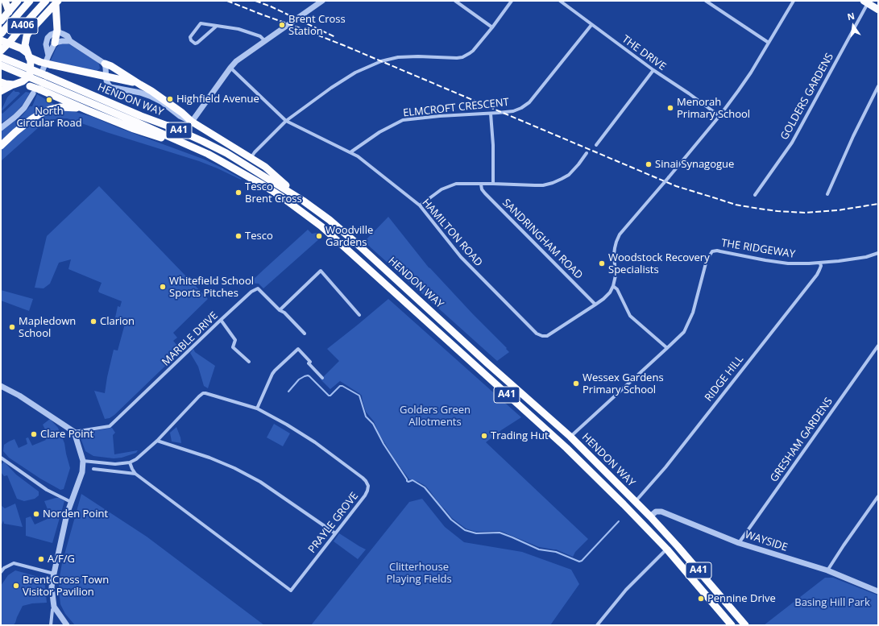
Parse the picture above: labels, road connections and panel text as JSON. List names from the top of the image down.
{
  "streets": {
    "highway": ["A406", "HENDON WAY", "A41"],
    "street": [
      "THE DRIVE",
      "GOLDERS GARDENS",
      "ELMCROFT CRESCENT",
      "HAMILTON ROAD",
      "SANDRINGHAM ROAD",
      "THE RIDGEWAY",
      "MARBLE DRIVE",
      "RIDGE HILL",
      "GRESHAM GARDENS",
      "PRAYLE GROVE",
      "WAYSIDE"
    ]
  },
  "crossings": [
    ["A406", "A41"],
    ["THE DRIVE", "ELMCROFT CRESCENT"],
    ["HENDON WAY", "A41"],
    ["HENDON WAY", "RIDGE HILL"],
    ["HENDON WAY", "WAYSIDE"],
    ["ELMCROFT CRESCENT", "HAMILTON ROAD"],
    ["HAMILTON ROAD", "SANDRINGHAM ROAD"],
    ["THE RIDGEWAY", "RIDGE HILL"],
    ["GRESHAM GARDENS", "WAYSIDE"]
  ],
  "parks": ["Golders Green Allotments", "Clitterhouse Playing Fields", "Basing Hill Park"],
  "places": [
    "Brent Cross Station",
    "Highfield Avenue",
    "North Circular Road",
    "Menorah Primary School",
    "Sinai Synagogue",
    "Tesco Brent Cross",
    "Tesco",
    "Woodville Gardens",
    "Woodstock Recovery Specialists",
    "Whitefield School Sports Pitches",
    "Clarion",
    "Mapledown School",
    "Wessex Gardens Primary School",
    "Clare Point",
    "Trading Hut",
    "Norden Point",
    "A/F/G",
    "Brent Cross Town Visitor Pavilion",
    "Pennine Drive"
  ],
  "north": "top"
}
